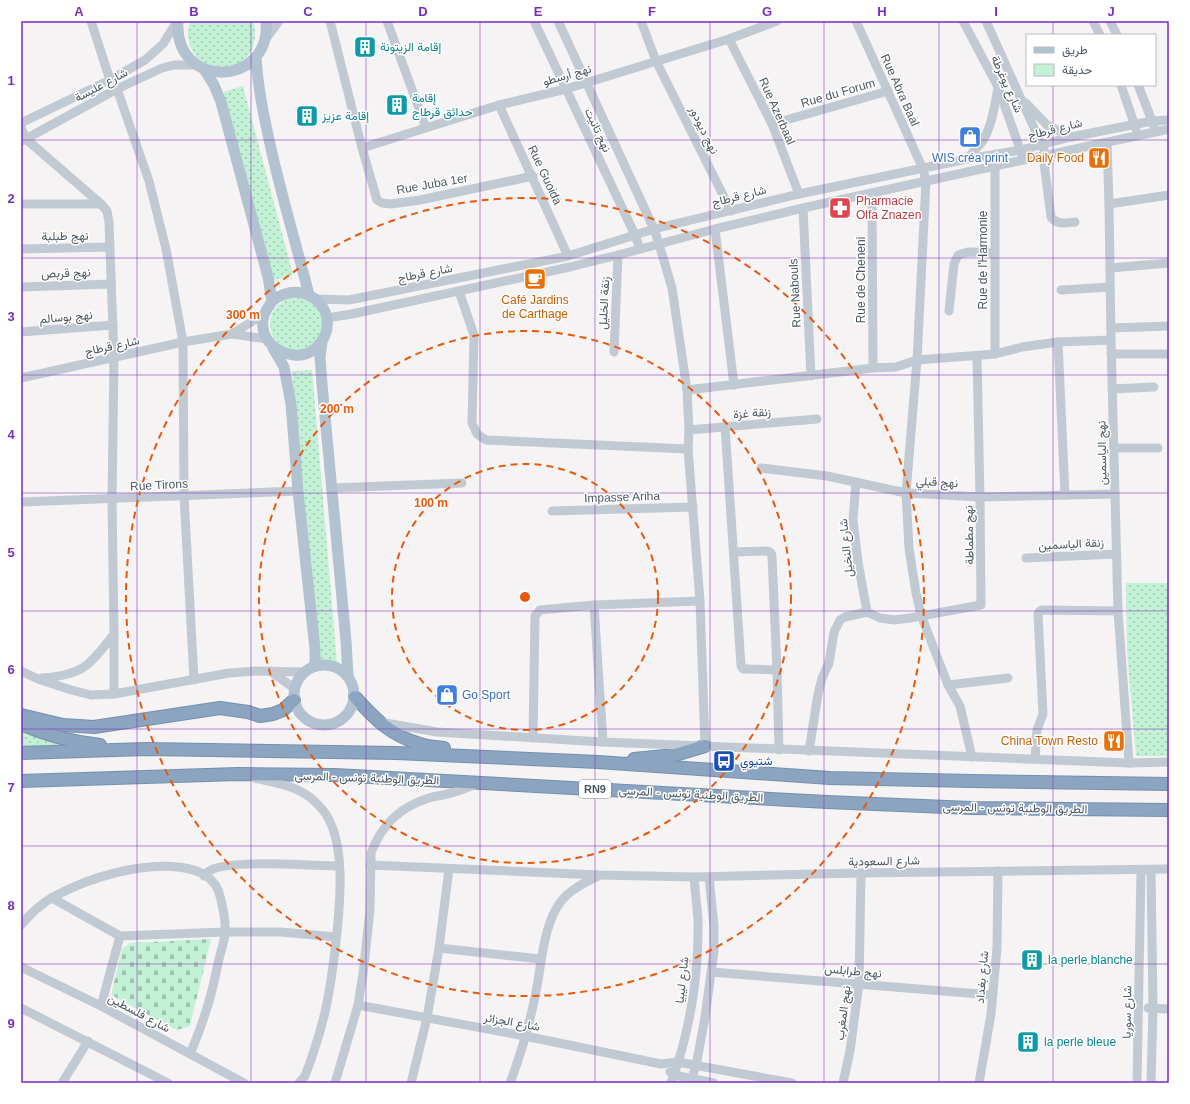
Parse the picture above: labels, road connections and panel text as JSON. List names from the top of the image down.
{
  "streets": {
    "highway": ["الطريق الوطنية تونس - المرسى", "RN9"],
    "street": [
      "نهج أرسطو",
      "شارع يوغرطة",
      "شارع عليسة",
      "Rue Abra Baal",
      "Rue du Forum",
      "Rue Azerbaal",
      "شارع قرطاج",
      "نهج تانيت",
      "نهج ديودور",
      "Rue Guoida",
      "Rue Juba 1er",
      "نهج طبلبة",
      "Rue de l'Harmonie",
      "نهج قربص",
      "Rue de Cheneni",
      "Rue Nabouls",
      "زنقة الخليل",
      "نهج بوسالم",
      "زنقة غزة",
      "نهج الياسمين",
      "نهج قبلي",
      "Rue Tirons",
      "Impasse Ariha",
      "نهج مطماطة",
      "زنقة الياسمين",
      "شارع النخيل",
      "شارع السعودية",
      "نهج طرابلس",
      "شارع بغداد",
      "شارع ليبيا",
      "شارع سوريا",
      "شارع فلسطين",
      "نهج المغرب",
      "شارع الجزائر"
    ]
  },
  "crossings": [
    ["نهج أرسطو", "Rue Azerbaal"],
    ["نهج أرسطو", "نهج تانيت"],
    ["نهج أرسطو", "نهج ديودور"],
    ["نهج أرسطو", "Rue Guoida"],
    ["نهج أرسطو", "Rue Juba 1er"],
    ["شارع يوغرطة", "شارع قرطاج"],
    ["Rue Abra Baal", "Rue du Forum"],
    ["Rue Abra Baal", "شارع قرطاج"],
    ["Rue du Forum", "Rue Azerbaal"],
    ["Rue Azerbaal", "شارع قرطاج"],
    ["شارع قرطاج", "نهج تانيت"],
    ["شارع قرطاج", "نهج ديودور"],
    ["شارع قرطاج", "Rue Guoida"],
    ["شارع قرطاج", "Rue de l'Harmonie"],
    ["شارع قرطاج", "Rue de Cheneni"],
    ["شارع قرطاج", "Rue Nabouls"],
    ["شارع قرطاج", "زنقة الخليل"],
    ["شارع قرطاج", "نهج الياسمين"],
    ["Rue Guoida", "Rue Juba 1er"],
    ["نهج الياسمين", "نهج قبلي"],
    ["نهج الياسمين", "زنقة الياسمين"],
    ["نهج قبلي", "نهج مطماطة"],
    ["نهج قبلي", "شارع النخيل"],
    ["شارع السعودية", "شارع بغداد"],
    ["شارع السعودية", "شارع ليبيا"],
    ["شارع السعودية", "شارع سوريا"],
    ["شارع السعودية", "نهج المغرب"],
    ["نهج طرابلس", "شارع بغداد"],
    ["نهج طرابلس", "نهج المغرب"],
    ["شارع ليبيا", "شارع الجزائر"]
  ],
  "places": {
    "building": [
      "إقامة الزيتونة",
      "إقامة حدائق قرطاج",
      "إقامة عزيز",
      "la perle blanche",
      "la perle bleue"
    ],
    "shop": ["WIS créa print", "Go Sport"],
    "restaurant": ["Daily Food", "China Town Resto"],
    "pharmacy": ["Pharmacie Olfa Znazen"],
    "cafe": ["Café Jardins de Carthage"],
    "bus stop": ["شتيوي"]
  },
  "legend": ["طريق", "حديقة"],
  "grid": {
    "columns": [
      "A",
      "B",
      "C",
      "D",
      "E",
      "F",
      "G",
      "H",
      "I",
      "J"
    ],
    "rows": [
      "1",
      "2",
      "3",
      "4",
      "5",
      "6",
      "7",
      "8",
      "9"
    ]
  },
  "rings": ["300 m", "200 m", "100 m"]
}
